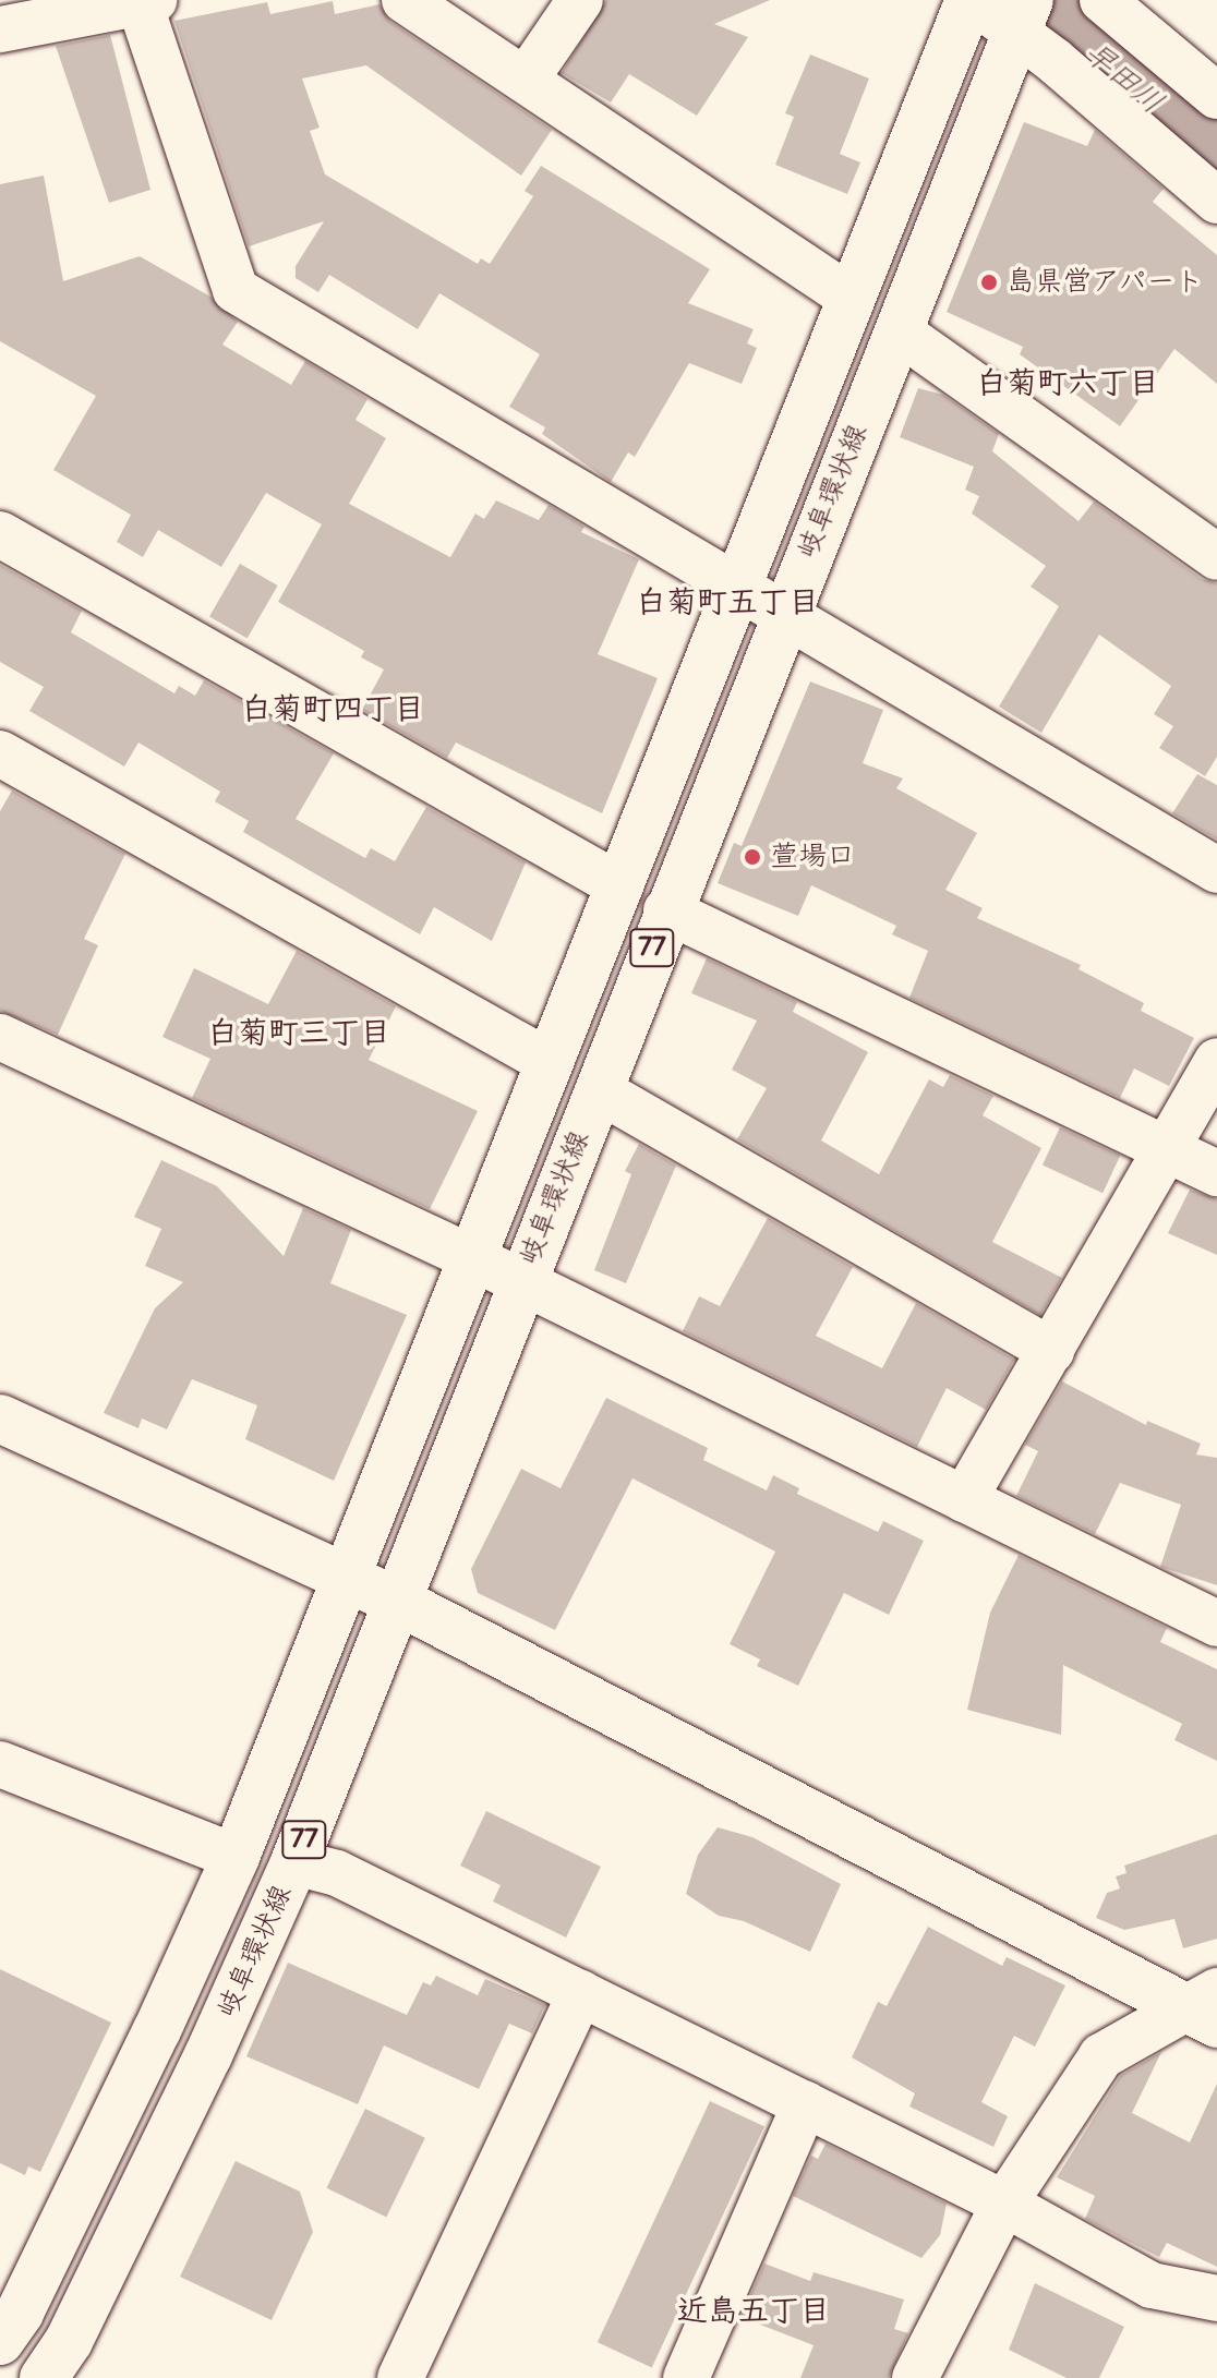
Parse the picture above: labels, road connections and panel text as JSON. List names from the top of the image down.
{
  "streets": {
    "main road": ["岐阜環状線", "77"]
  },
  "districts": [
    "白菊町六丁目",
    "白菊町五丁目",
    "白菊町四丁目",
    "白菊町三丁目",
    "近島五丁目"
  ],
  "water": ["早田川"],
  "places": ["島県営アパート", "萱場口"]
}
